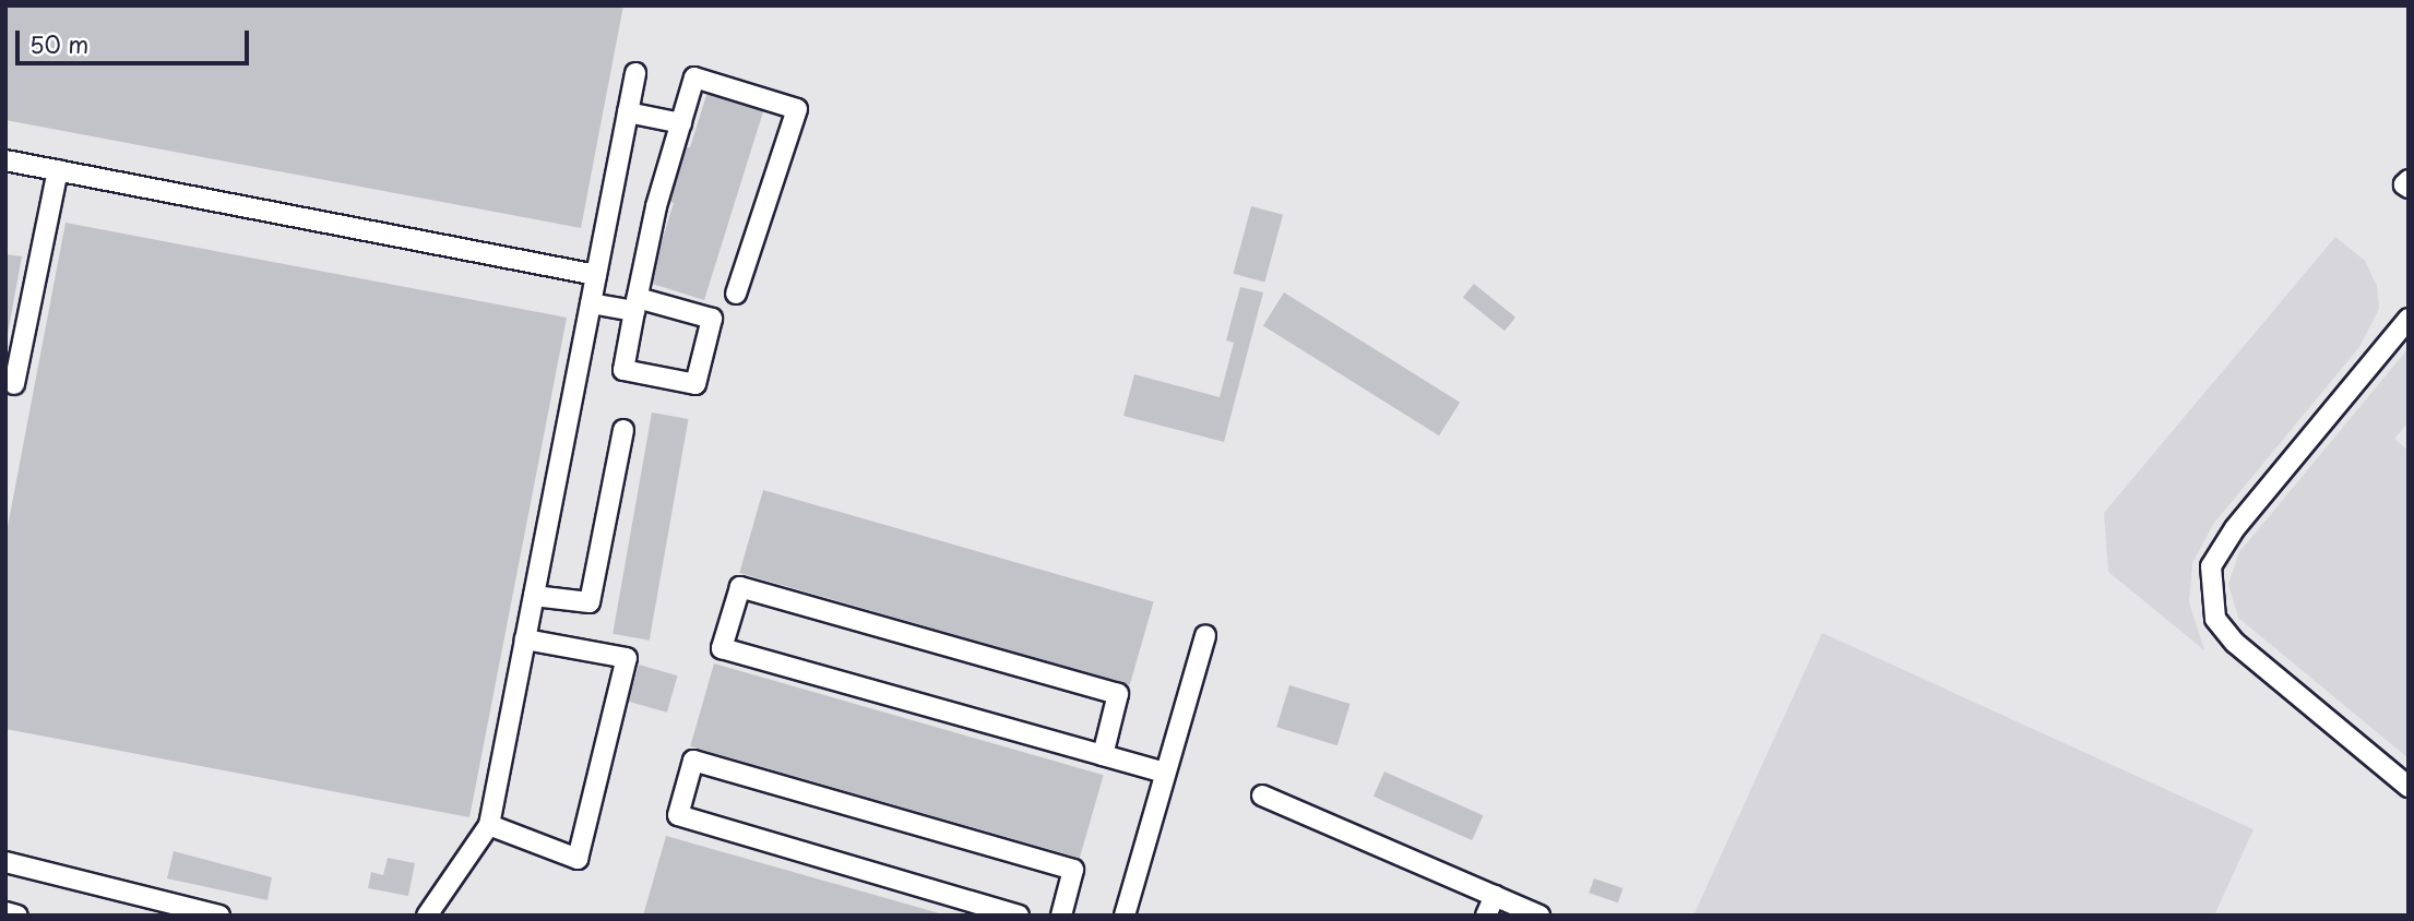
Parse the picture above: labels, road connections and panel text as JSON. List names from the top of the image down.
{
  "scale_bar": "50 m"
}
